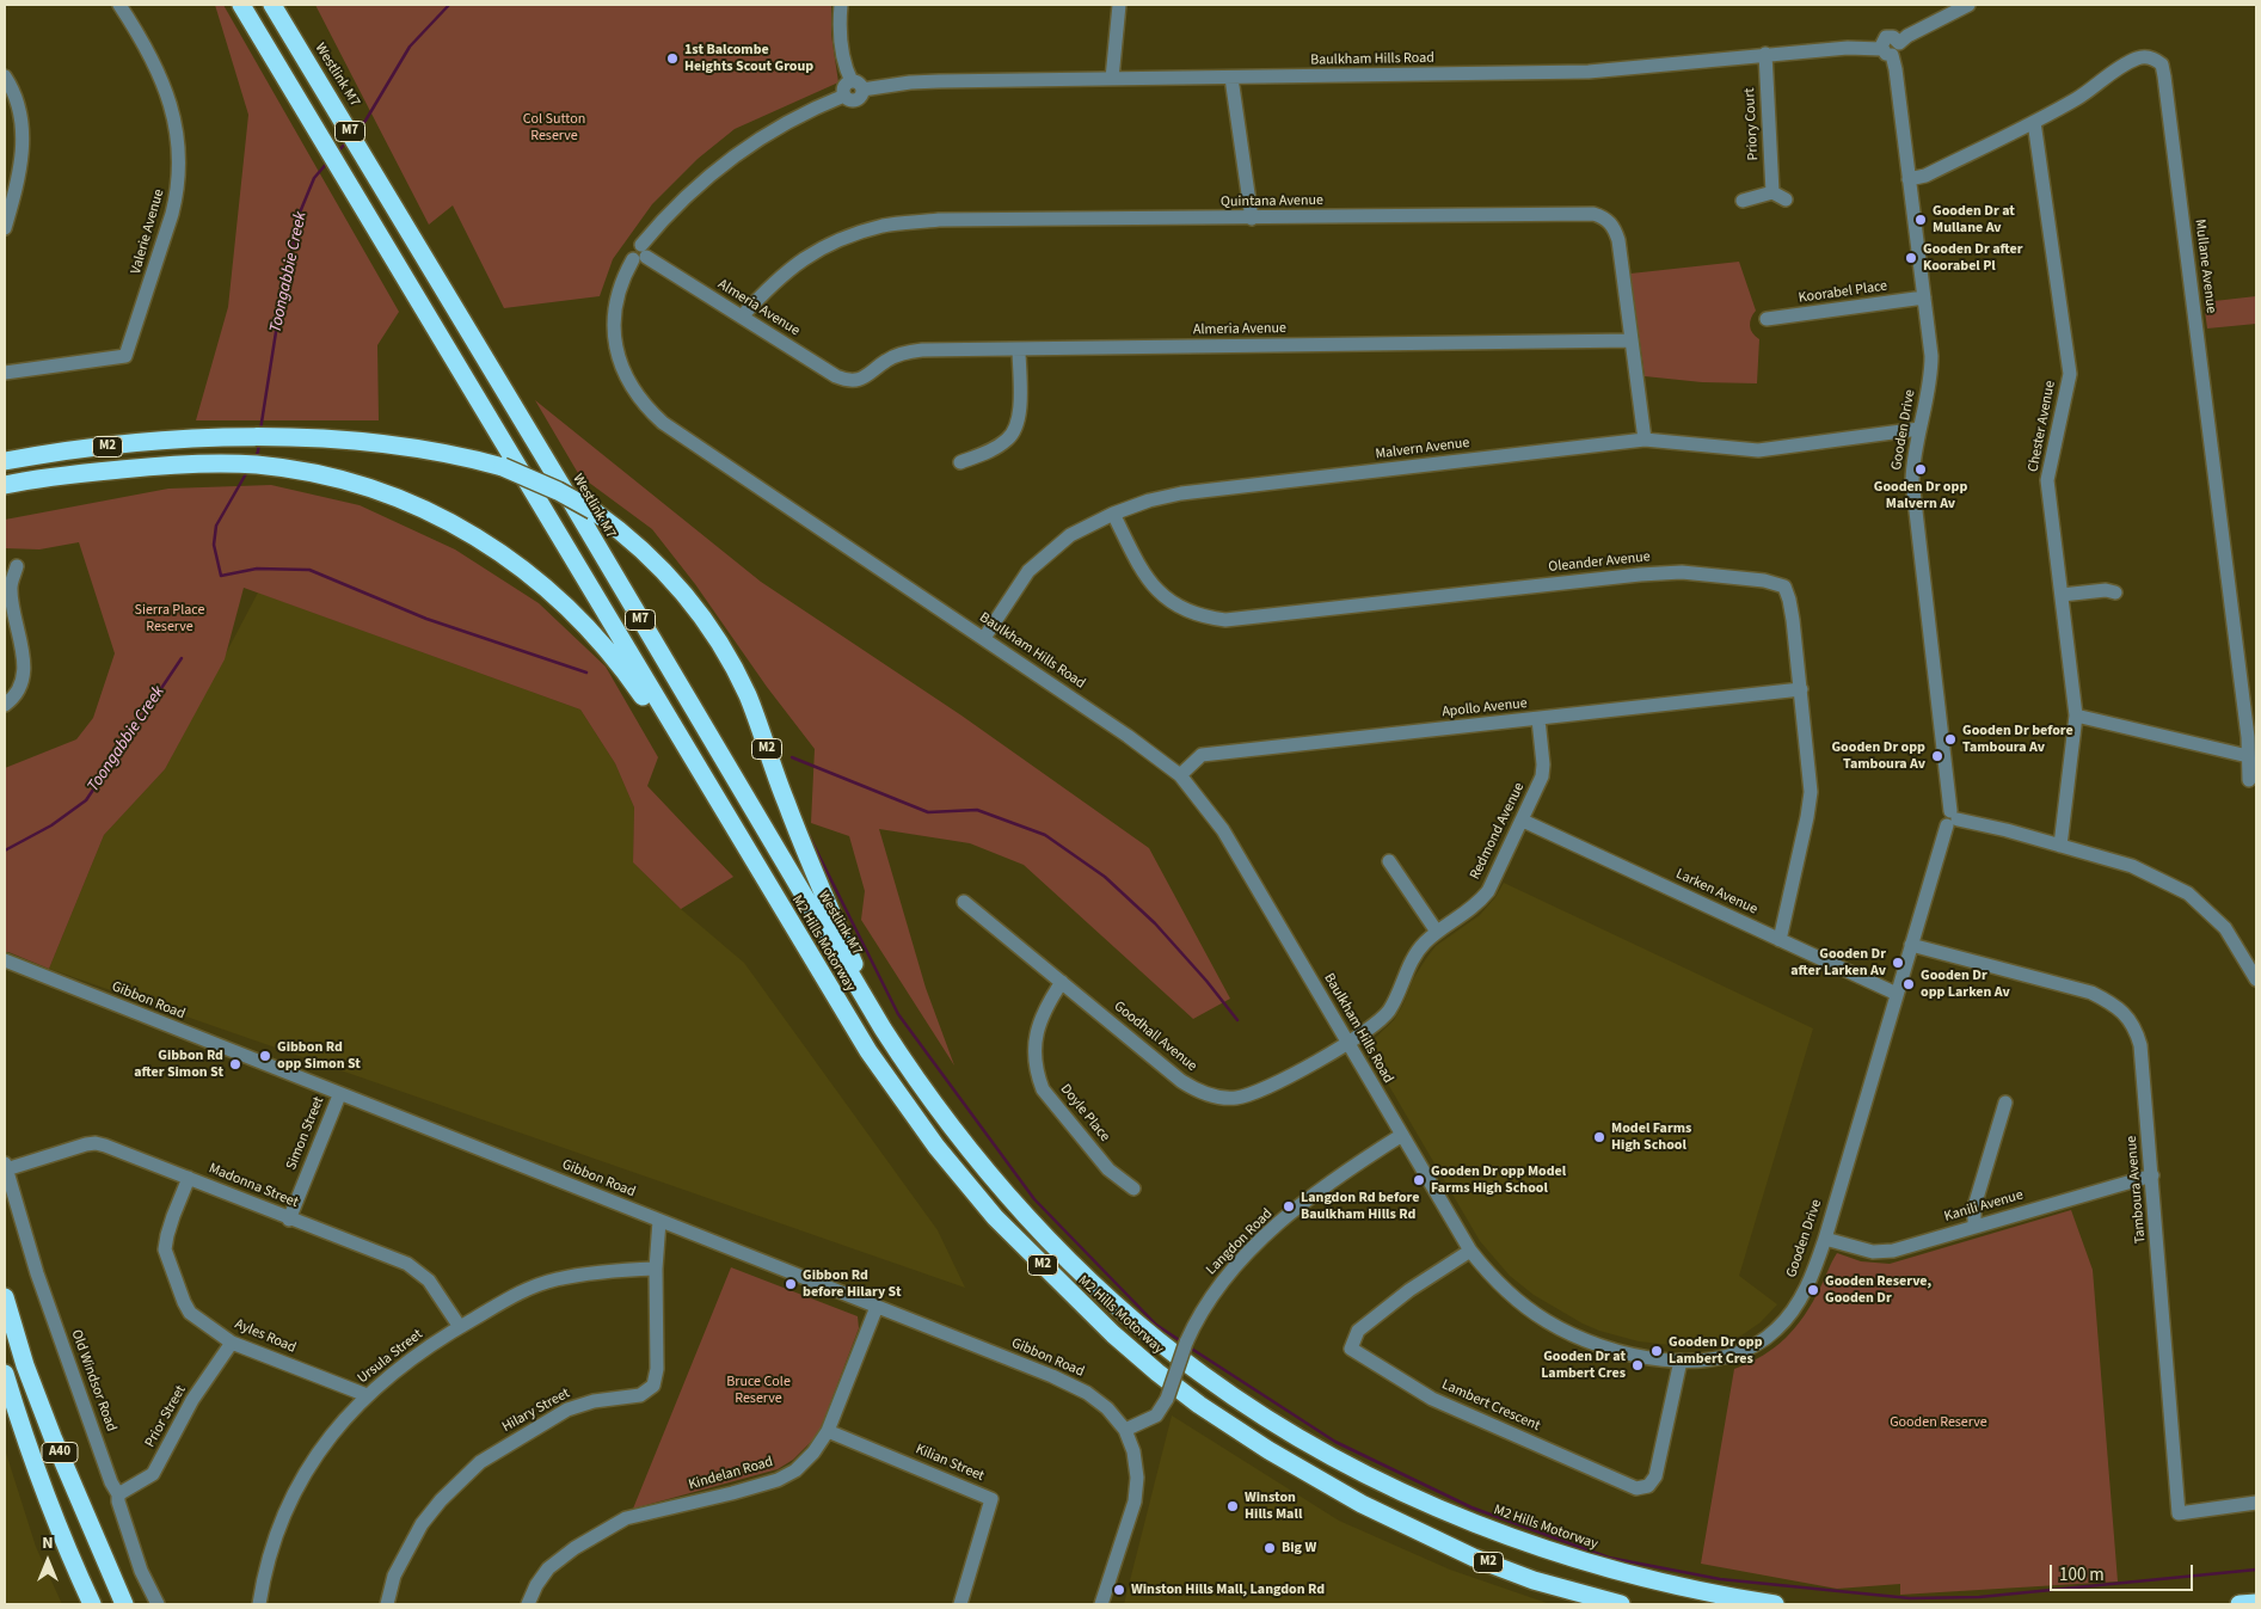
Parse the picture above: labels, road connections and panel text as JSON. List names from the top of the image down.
{
  "streets": {
    "highway": [
      "Westlink M7",
      "M7",
      "M2",
      "M2 Hills Motorway",
      "A40"
    ],
    "street": [
      "Baulkham Hills Road",
      "Priory Court",
      "Quintana Avenue",
      "Valerie Avenue",
      "Mullane Avenue",
      "Koorabel Place",
      "Almeria Avenue",
      "Chester Avenue",
      "Gooden Drive",
      "Malvern Avenue",
      "Oleander Avenue",
      "Apollo Avenue",
      "Redmond Avenue",
      "Larken Avenue",
      "Gibbon Road",
      "Goodhall Avenue",
      "Doyle Place",
      "Simon Street",
      "Madonna Street",
      "Tamboura Avenue",
      "Kanili Avenue",
      "Langdon Road",
      "Ayles Road",
      "Ursula Street",
      "Old Windsor Road",
      "Lambert Crescent",
      "Hilary Street",
      "Prior Street",
      "Kilian Street",
      "Kindelan Road"
    ]
  },
  "crossings": [
    ["Baulkham Hills Road", "Priory Court"],
    ["Baulkham Hills Road", "Almeria Avenue"],
    ["Baulkham Hills Road", "Gooden Drive"],
    ["Baulkham Hills Road", "Malvern Avenue"],
    ["Baulkham Hills Road", "Apollo Avenue"],
    ["Baulkham Hills Road", "Redmond Avenue"],
    ["Baulkham Hills Road", "Goodhall Avenue"],
    ["Baulkham Hills Road", "Langdon Road"],
    ["Westlink M7", "M2"],
    ["Westlink M7", "M2 Hills Motorway"],
    ["M7", "M2"],
    ["M7", "M2 Hills Motorway"],
    ["Quintana Avenue", "Almeria Avenue"],
    ["Quintana Avenue", "Malvern Avenue"],
    ["Mullane Avenue", "Chester Avenue"],
    ["Mullane Avenue", "Gooden Drive"],
    ["Koorabel Place", "Gooden Drive"],
    ["Gooden Drive", "Malvern Avenue"],
    ["Gooden Drive", "Larken Avenue"],
    ["Gooden Drive", "Tamboura Avenue"],
    ["Gooden Drive", "Kanili Avenue"],
    ["Gooden Drive", "Langdon Road"],
    ["Gooden Drive", "Lambert Crescent"],
    ["M2", "M2 Hills Motorway"],
    ["Malvern Avenue", "Oleander Avenue"],
    ["Oleander Avenue", "Apollo Avenue"],
    ["Oleander Avenue", "Larken Avenue"],
    ["Apollo Avenue", "Redmond Avenue"],
    ["Redmond Avenue", "Larken Avenue"],
    ["Redmond Avenue", "Goodhall Avenue"],
    ["Gibbon Road", "Simon Street"],
    ["Gibbon Road", "Langdon Road"],
    ["Gibbon Road", "Hilary Street"],
    ["Gibbon Road", "Kindelan Road"],
    ["Goodhall Avenue", "Doyle Place"],
    ["Simon Street", "Madonna Street"],
    ["Madonna Street", "Ayles Road"],
    ["Madonna Street", "Ursula Street"],
    ["Madonna Street", "Old Windsor Road"],
    ["Tamboura Avenue", "Kanili Avenue"],
    ["Ayles Road", "Ursula Street"],
    ["Ayles Road", "Prior Street"],
    ["Ursula Street", "Hilary Street"],
    ["Old Windsor Road", "Prior Street"],
    ["Kilian Street", "Kindelan Road"]
  ],
  "water": ["Toongabbie Creek"],
  "parks": [
    "Col Sutton Reserve",
    "Sierra Place Reserve",
    "Bruce Cole Reserve",
    "Gooden Reserve"
  ],
  "places": [
    "1st Balcombe Heights Scout Group",
    "Gooden Dr at Mullane Av",
    "Gooden Dr after Koorabel Pl",
    "Gooden Dr opp Malvern Av",
    "Gooden Dr before Tamboura Av",
    "Gooden Dr opp Tamboura Av",
    "Gooden Dr after Larken Av",
    "Gooden Dr opp Larken Av",
    "Gibbon Rd opp Simon St",
    "Gibbon Rd after Simon St",
    "Model Farms High School",
    "Gooden Dr opp Model Farms High School",
    "Langdon Rd before Baulkham Hills Rd",
    "Gibbon Rd before Hilary St",
    "Gooden Reserve, Gooden Dr",
    "Gooden Dr opp Lambert Cres",
    "Gooden Dr at Lambert Cres",
    "Winston Hills Mall",
    "Big W",
    "Winston Hills Mall, Langdon Rd"
  ],
  "scale_bar": "100 m",
  "north": "top"
}
